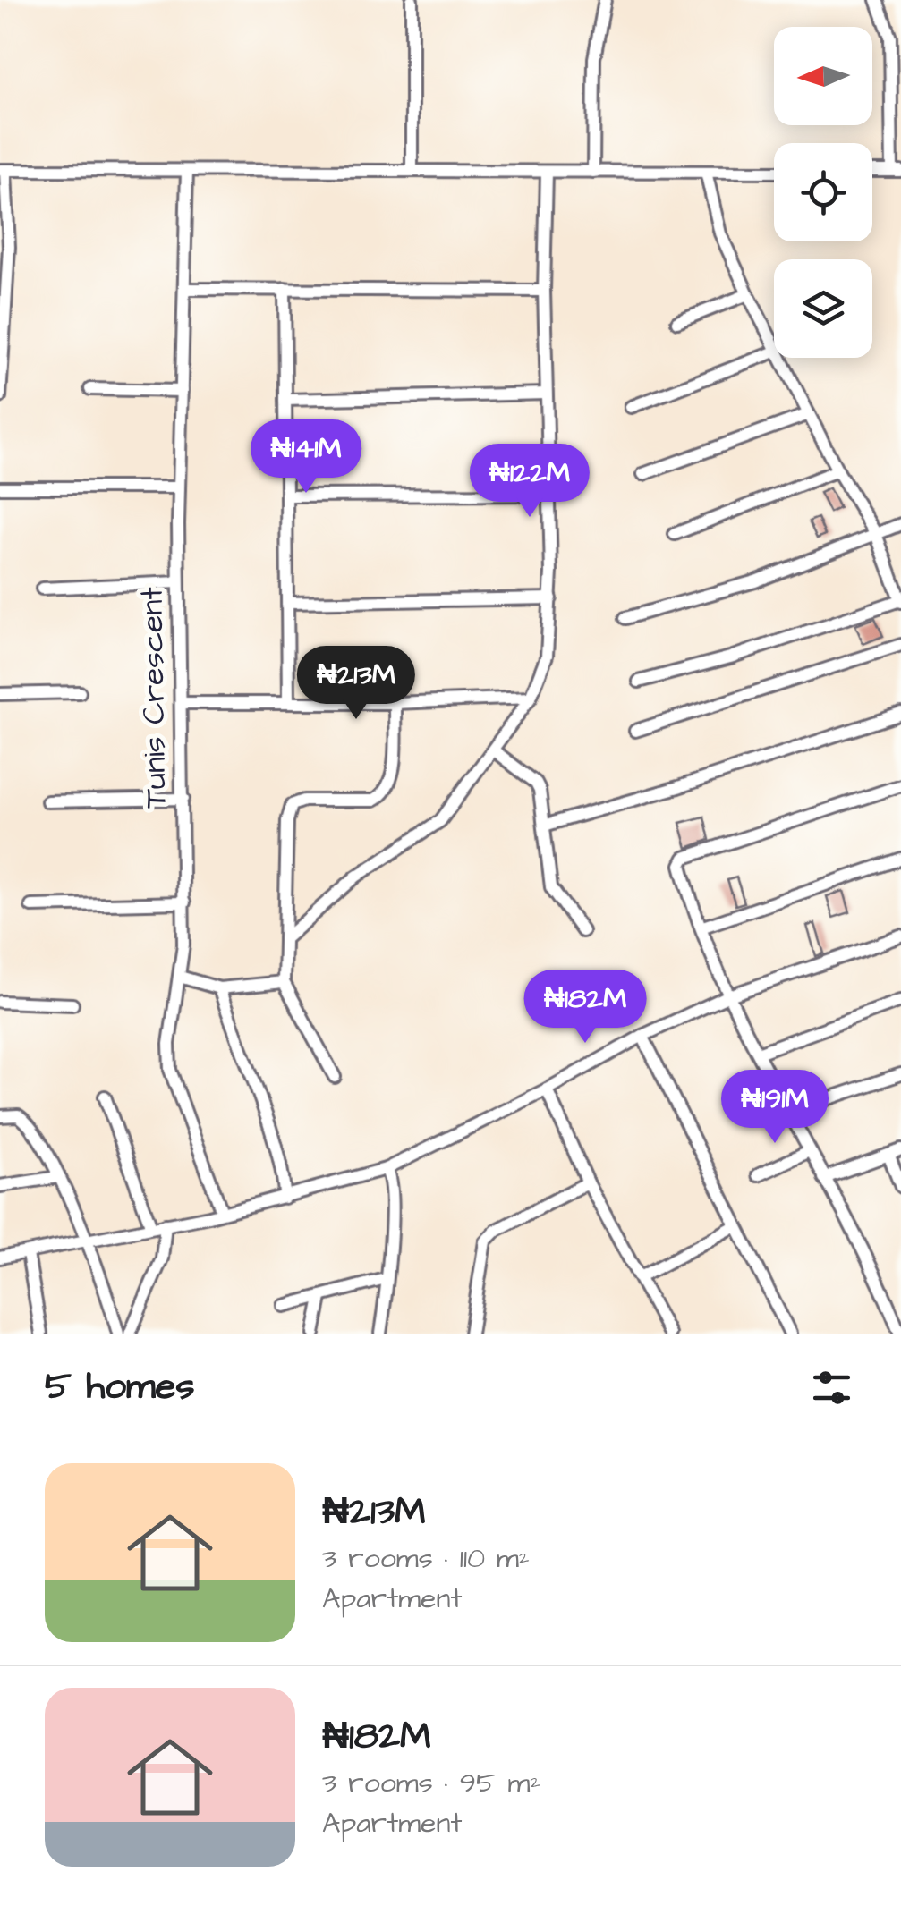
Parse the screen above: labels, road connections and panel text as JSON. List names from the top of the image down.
{
  "streets": {
    "street": ["Tunis Crescent"]
  },
  "north": "left",
  "page": {
    "price": [
      "₦141M",
      "₦122M",
      "₦213M",
      "₦182M",
      "₦191M"
    ],
    "heading": "5 homes",
    "list": [
      {
        "name": "₦213M",
        "note": "3 rooms · 110 m² · Apartment"
      },
      {
        "name": "₦182M",
        "note": "3 rooms · 95 m² · Apartment"
      }
    ]
  }
}
